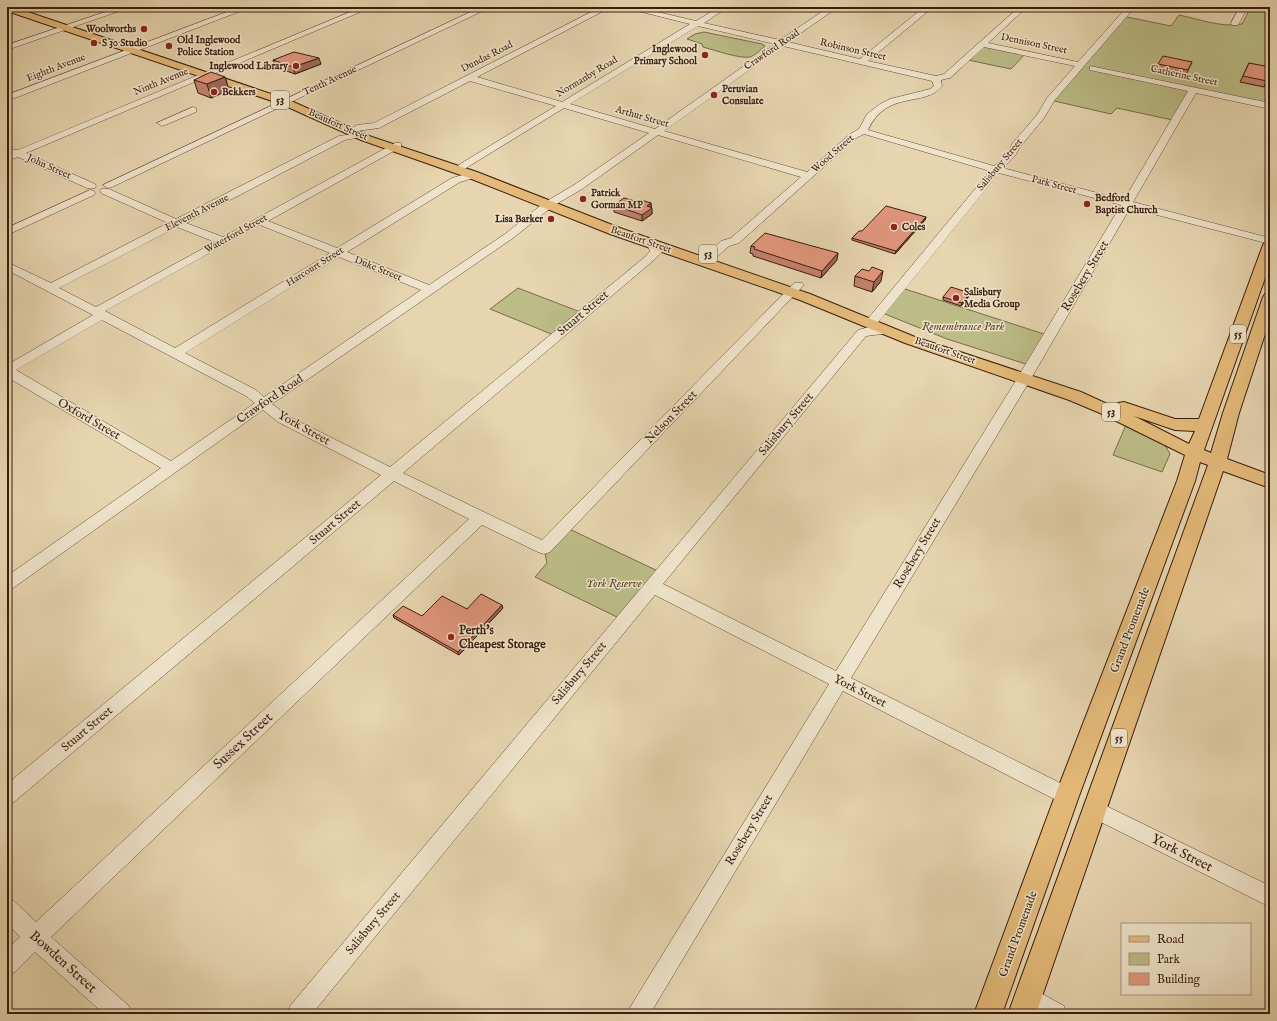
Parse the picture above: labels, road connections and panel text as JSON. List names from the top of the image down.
{
  "streets": {
    "main road": [
      "53",
      "Beaufort Street",
      "55",
      "Grand Promenade"
    ],
    "street": [
      "Dennison Street",
      "Crawford Road",
      "Robinson Street",
      "Dundas Road",
      "Eighth Avenue",
      "Catherine Street",
      "Normanby Road",
      "Tenth Avenue",
      "Ninth Avenue",
      "Arthur Street",
      "Wood Street",
      "Salisbury Street",
      "John Street",
      "Park Street",
      "Eleventh Avenue",
      "Waterford Street",
      "Harcourt Street",
      "Duke Street",
      "Rosebery Street",
      "Stuart Street",
      "Nelson Street",
      "Oxford Street",
      "York Street",
      "Sussex Street",
      "Bowden Street"
    ]
  },
  "crossings": [
    ["Dennison Street", "Salisbury Street"],
    ["Crawford Road", "Robinson Street"],
    ["Crawford Road", "Arthur Street"],
    ["Crawford Road", "Beaufort Street"],
    ["Crawford Road", "Duke Street"],
    ["Crawford Road", "Oxford Street"],
    ["Crawford Road", "York Street"],
    ["Robinson Street", "Normanby Road"],
    ["Robinson Street", "Wood Street"],
    ["Dundas Road", "Arthur Street"],
    ["Dundas Road", "Beaufort Street"],
    ["Dundas Road", "Eleventh Avenue"],
    ["Eighth Avenue", "Beaufort Street"],
    ["Catherine Street", "Rosebery Street"],
    ["Normanby Road", "Arthur Street"],
    ["Normanby Road", "Beaufort Street"],
    ["Normanby Road", "Harcourt Street"],
    ["Tenth Avenue", "Beaufort Street"],
    ["Ninth Avenue", "Beaufort Street"],
    ["Ninth Avenue", "John Street"],
    ["Arthur Street", "Wood Street"],
    ["Beaufort Street", "Wood Street"],
    ["Beaufort Street", "Salisbury Street"],
    ["Beaufort Street", "Eleventh Avenue"],
    ["Beaufort Street", "Waterford Street"],
    ["Beaufort Street", "Harcourt Street"],
    ["Beaufort Street", "Rosebery Street"],
    ["Beaufort Street", "Stuart Street"],
    ["Beaufort Street", "Nelson Street"],
    ["Beaufort Street", "Grand Promenade"],
    ["Wood Street", "Park Street"],
    ["Salisbury Street", "Park Street"],
    ["Salisbury Street", "York Street"],
    ["Park Street", "Rosebery Street"],
    ["Eleventh Avenue", "York Street"],
    ["Waterford Street", "Duke Street"],
    ["Waterford Street", "Oxford Street"],
    ["Waterford Street", "York Street"],
    ["Harcourt Street", "Duke Street"],
    ["Harcourt Street", "York Street"],
    ["Rosebery Street", "York Street"],
    ["Stuart Street", "York Street"],
    ["Nelson Street", "York Street"],
    ["York Street", "Grand Promenade"],
    ["York Street", "Sussex Street"],
    ["Sussex Street", "Bowden Street"]
  ],
  "parks": ["Remembrance Park", "York Reserve"],
  "places": [
    "Woolworths",
    "S 30 Studio",
    "Old Inglewood Police Station",
    "Inglewood Primary School",
    "Inglewood Library",
    "Bekkers",
    "Peruvian Consulate",
    "Patrick Gorman MP",
    "Bedford Baptist Church",
    "Lisa Barker",
    "Coles",
    "Salisbury Media Group",
    "Perth's Cheapest Storage"
  ],
  "legend": ["Road", "Park", "Building"]
}
